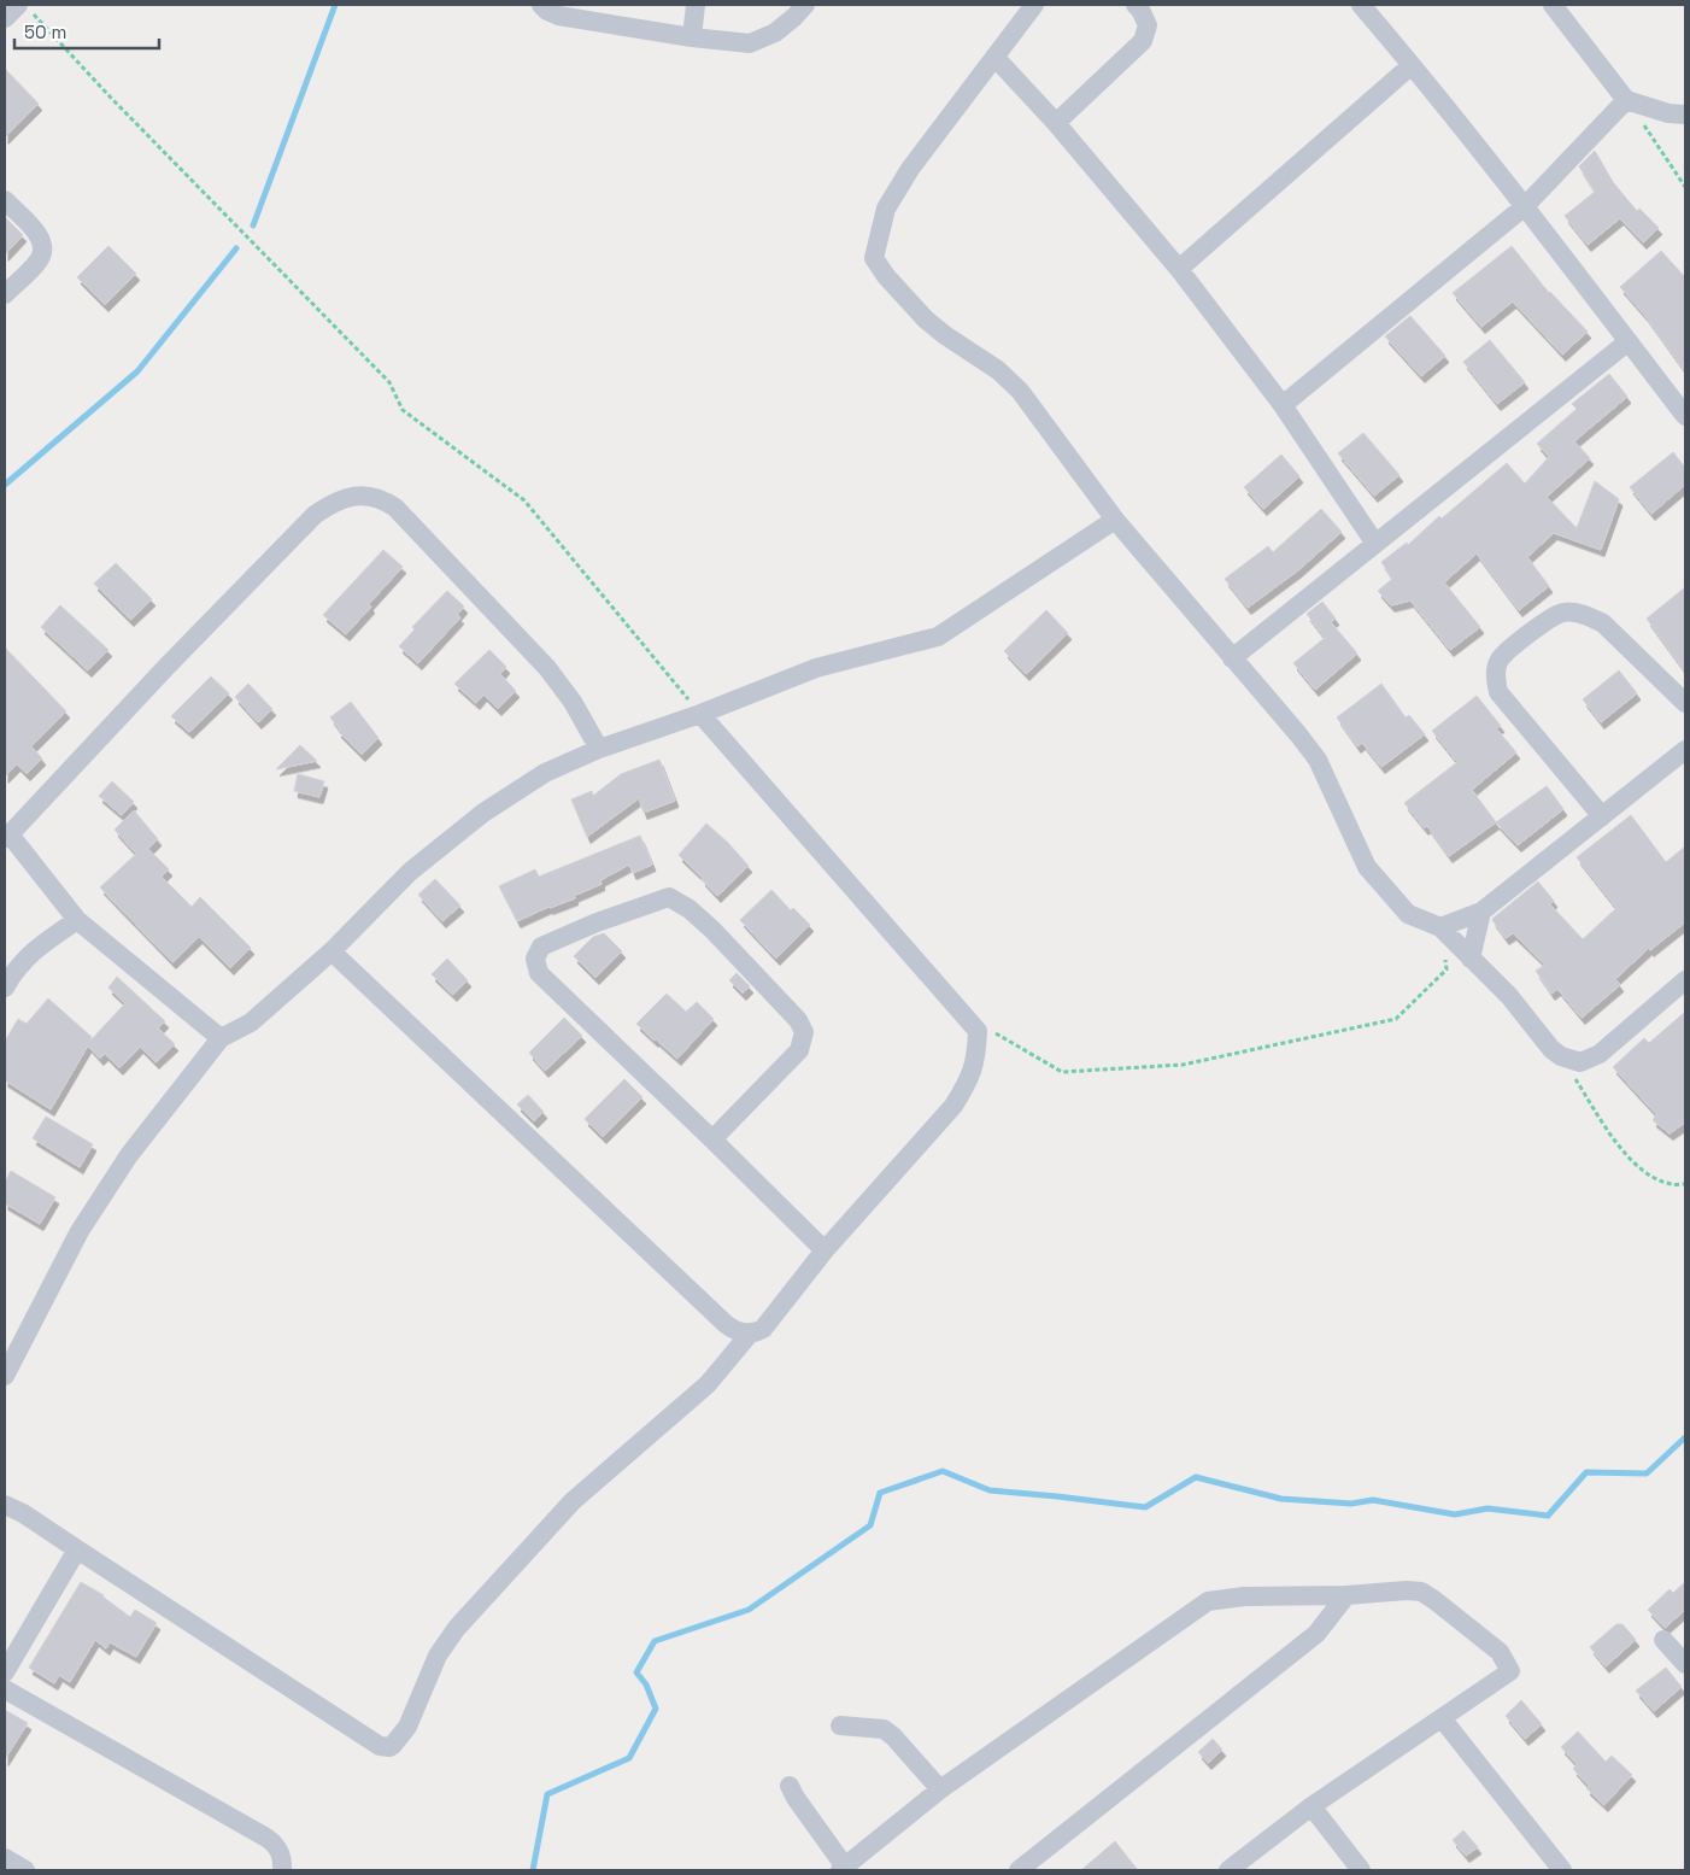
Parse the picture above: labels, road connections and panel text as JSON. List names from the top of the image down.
{
  "scale_bar": "50 m"
}
